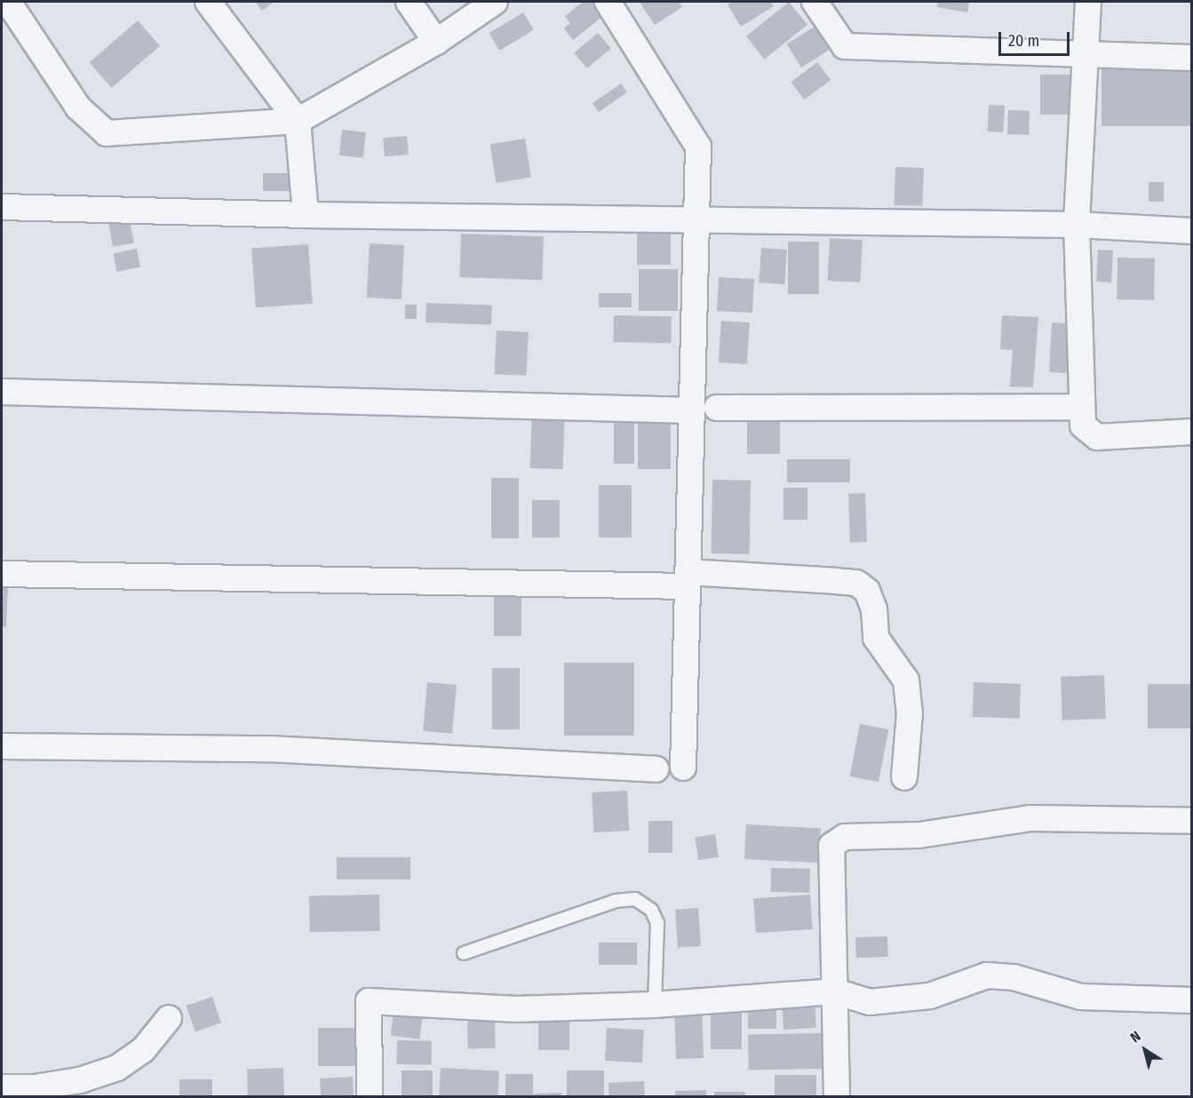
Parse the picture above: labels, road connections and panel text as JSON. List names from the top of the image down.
{
  "scale_bar": "20 m",
  "north": "top left"
}
